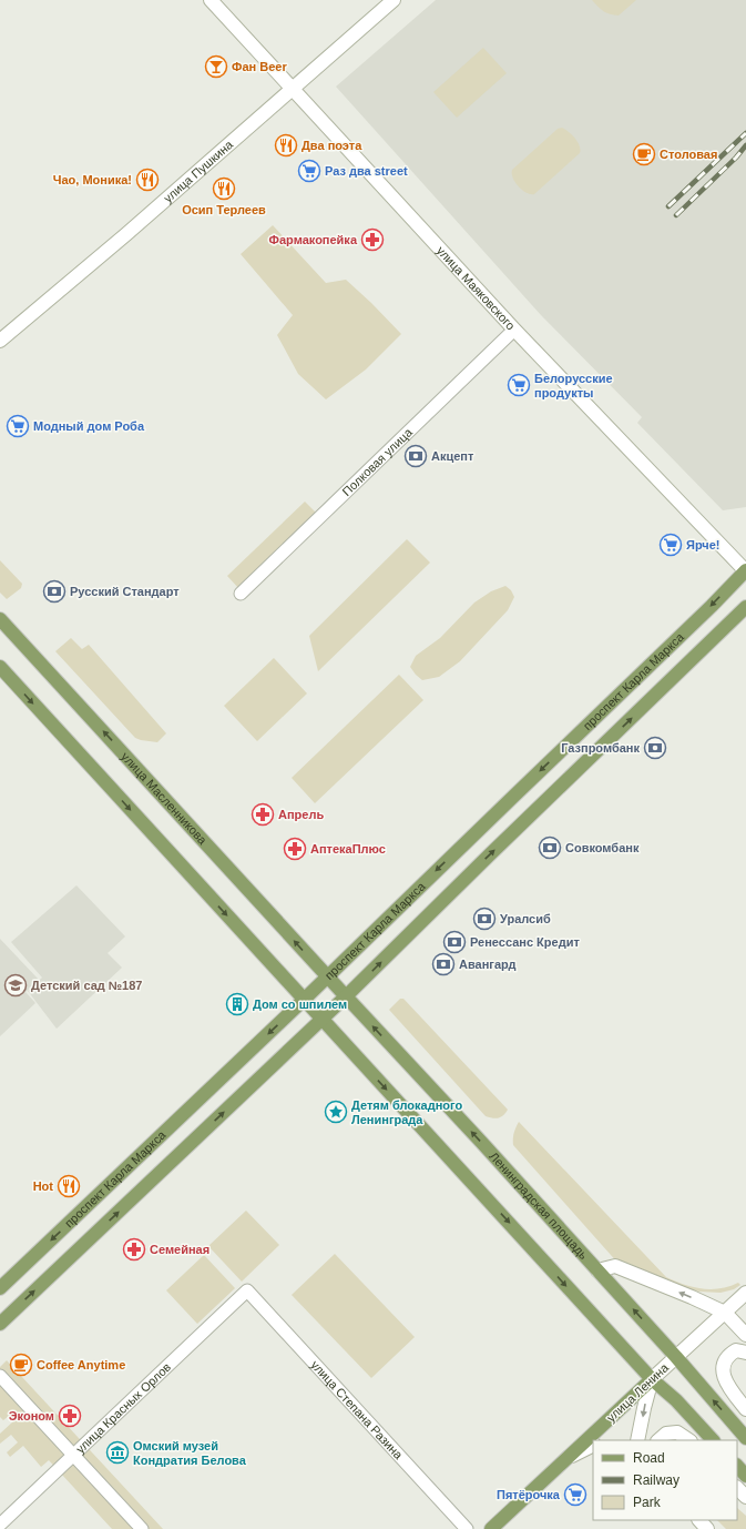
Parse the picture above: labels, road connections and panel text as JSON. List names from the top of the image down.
{
  "streets": {
    "main road": [
      "улица Пушкина",
      "улица Маяковского",
      "проспект Карла Маркса",
      "улица Масленникова",
      "Ленинградская площадь",
      "улица Ленина"
    ],
    "street": ["Полковая улица", "улица Красных Орлов", "улица Степана Разина"]
  },
  "crossings": [
    ["улица Пушкина", "улица Маяковского"],
    ["улица Маяковского", "Полковая улица"],
    ["улица Маяковского", "проспект Карла Маркса"],
    ["проспект Карла Маркса", "улица Масленникова"],
    ["проспект Карла Маркса", "Ленинградская площадь"],
    ["улица Масленникова", "Ленинградская площадь"],
    ["Ленинградская площадь", "улица Ленина"],
    ["улица Красных Орлов", "улица Степана Разина"]
  ],
  "places": {
    "bar": ["Фан Beer"],
    "restaurant": [
      "Два поэта",
      "Чао, Моника!",
      "Осип Терлеев",
      "Hot"
    ],
    "cafe": ["Столовая", "Coffee Anytime"],
    "supermarket": [
      "Раз два street",
      "Белорусские продукты",
      "Модный дом Роба",
      "Ярче!",
      "Пятёрочка"
    ],
    "pharmacy": [
      "Фармакопейка",
      "Апрель",
      "АптекаПлюс",
      "Семейная",
      "Эконом"
    ],
    "bank": [
      "Акцепт",
      "Русский Стандарт",
      "Газпромбанк",
      "Совкомбанк",
      "Уралсиб",
      "Ренессанс Кредит",
      "Авангард"
    ],
    "school or university": ["Детский сад №187"],
    "building": ["Дом со шпилем"],
    "place": ["Детям блокадного Ленинграда"],
    "museum": ["Омский музей Кондратия Белова"]
  },
  "legend": ["Road", "Railway", "Park"]
}
